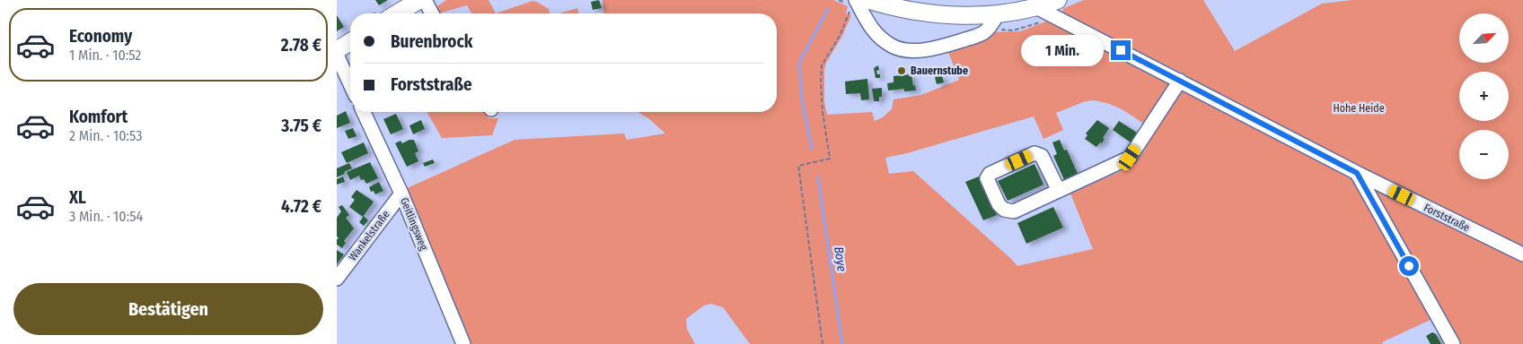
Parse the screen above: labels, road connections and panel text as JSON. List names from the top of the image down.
{
  "streets": {
    "street": ["Forststraße", "Geitlingsweg", "Wankelstraße"]
  },
  "crossings": [
    ["Geitlingsweg", "Wankelstraße"]
  ],
  "water": ["Boye"],
  "parks": ["Hohe Heide"],
  "places": ["Bauernstube"],
  "north": "top right",
  "page": {
    "list": [
      {
        "name": "Economy",
        "note": "1 Min. · 10:52",
        "value": "2.78 €"
      },
      {
        "name": "Komfort",
        "note": "2 Min. · 10:53",
        "value": "3.75 €"
      },
      {
        "name": "XL",
        "note": "3 Min. · 10:54",
        "value": "4.72 €"
      }
    ],
    "map_buttons": ["+", "−"],
    "banner": ["Burenbrock", "Forststraße"],
    "bubble": "1 Min.",
    "buttons": "Bestätigen"
  }
}
